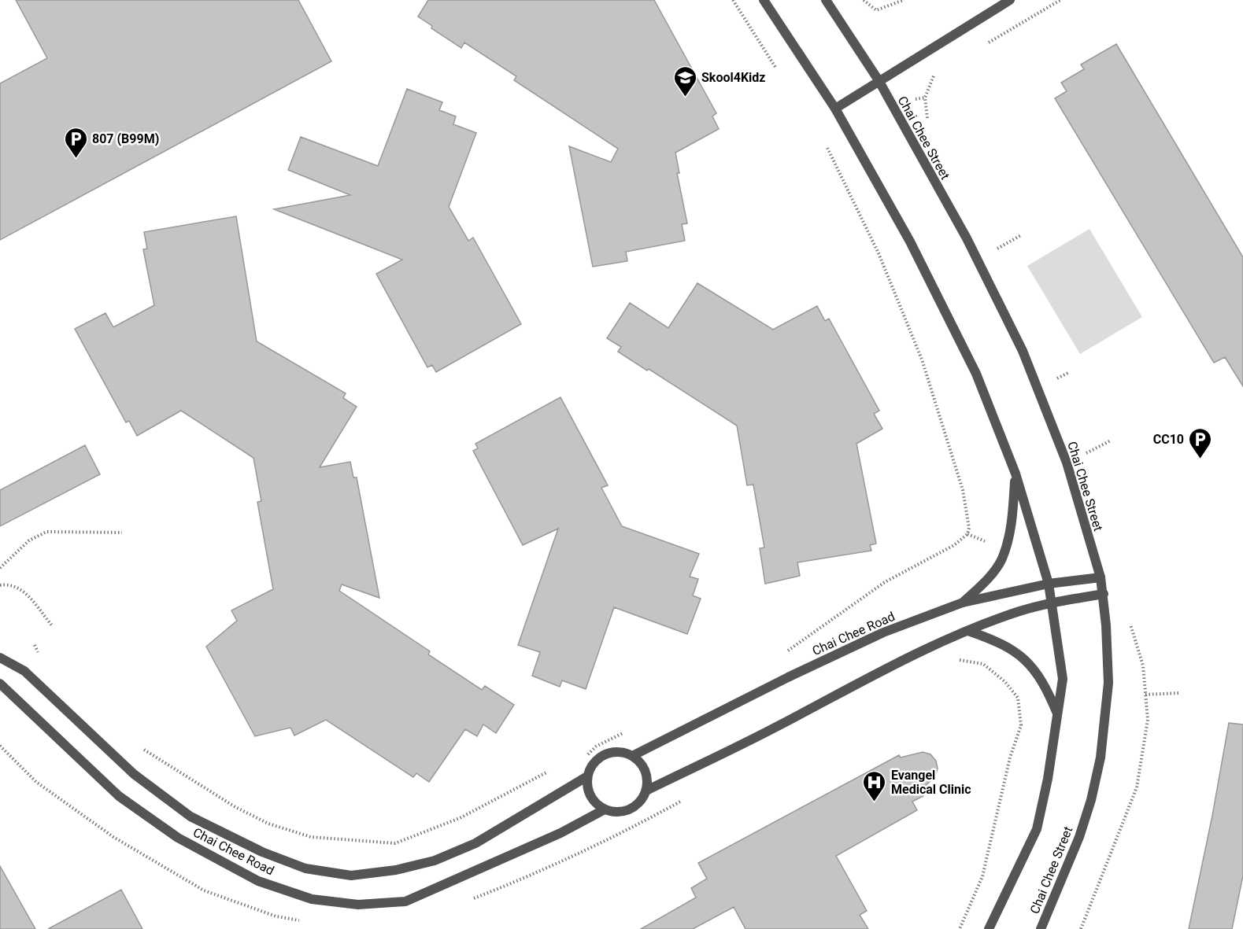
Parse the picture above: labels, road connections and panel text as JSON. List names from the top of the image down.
{
  "streets": {
    "street": ["Chai Chee Street", "Chai Chee Road"]
  },
  "crossings": [
    ["Chai Chee Street", "Chai Chee Road"]
  ],
  "places": {
    "school or university": ["Skool4Kidz"],
    "parking": ["807 (B99M)", "CC10"],
    "hospital": ["Evangel Medical Clinic"]
  }
}
